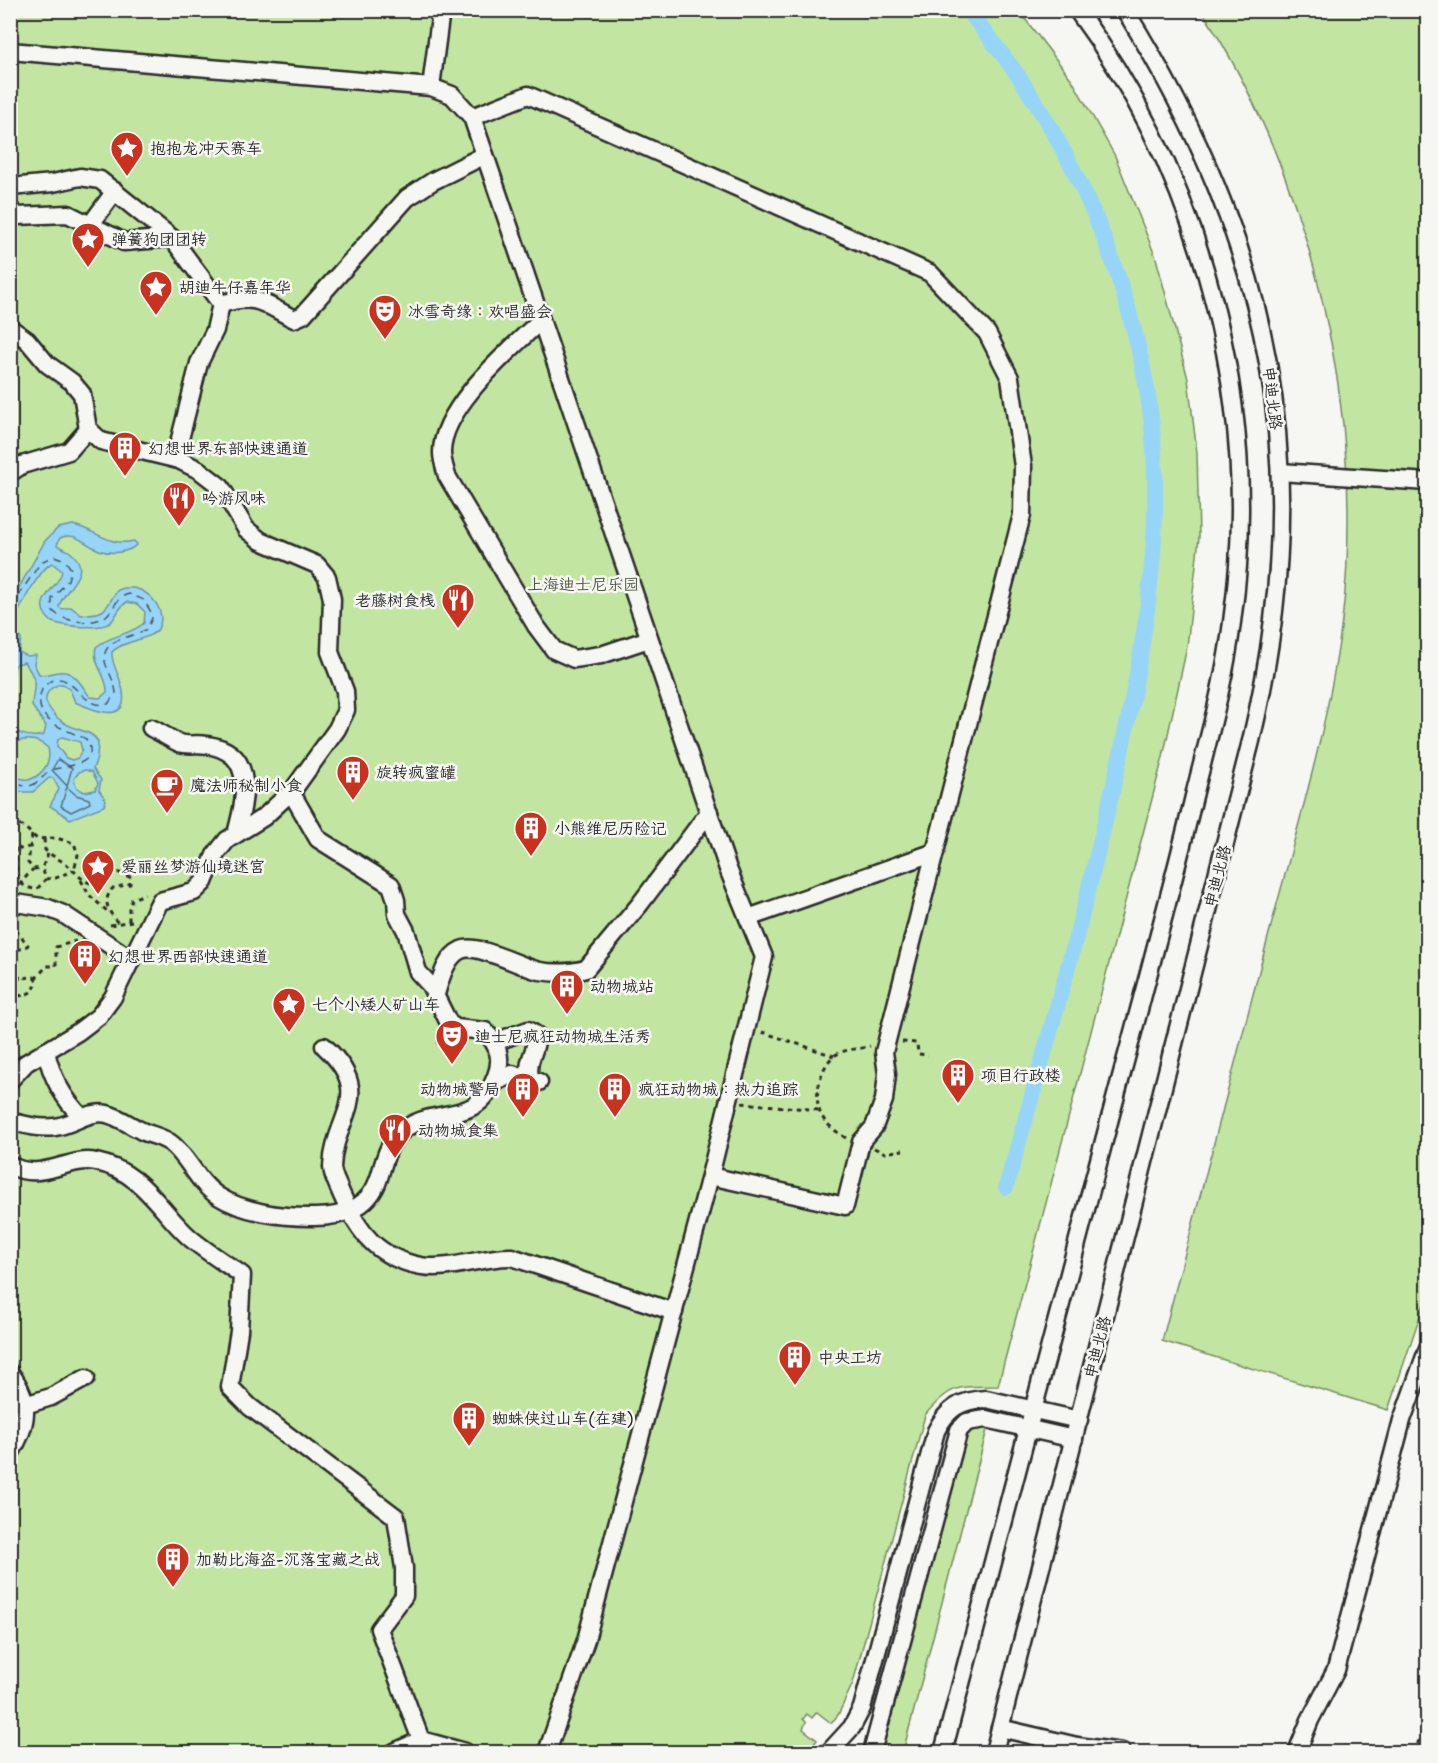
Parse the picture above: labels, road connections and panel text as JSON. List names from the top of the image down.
{
  "streets": {
    "street": ["申迪北路"]
  },
  "parks": ["上海迪士尼乐园"],
  "places": {
    "place": [
      "抱抱龙冲天赛车",
      "弹簧狗团团转",
      "胡迪牛仔嘉年华",
      "爱丽丝梦游仙境迷宫",
      "七个小矮人矿山车"
    ],
    "theatre": ["冰雪奇缘：欢唱盛会", "迪士尼疯狂动物城生活秀"],
    "building": [
      "幻想世界东部快速通道",
      "旋转疯蜜罐",
      "小熊维尼历险记",
      "幻想世界西部快速通道",
      "动物城站",
      "项目行政楼",
      "动物城警局",
      "疯狂动物城：热力追踪",
      "中央工坊",
      "蜘蛛侠过山车(在建)",
      "加勒比海盗-沉落宝藏之战"
    ],
    "restaurant": ["吟游风味", "老藤树食栈", "动物城食集"],
    "cafe": ["魔法师秘制小食"]
  }
}
